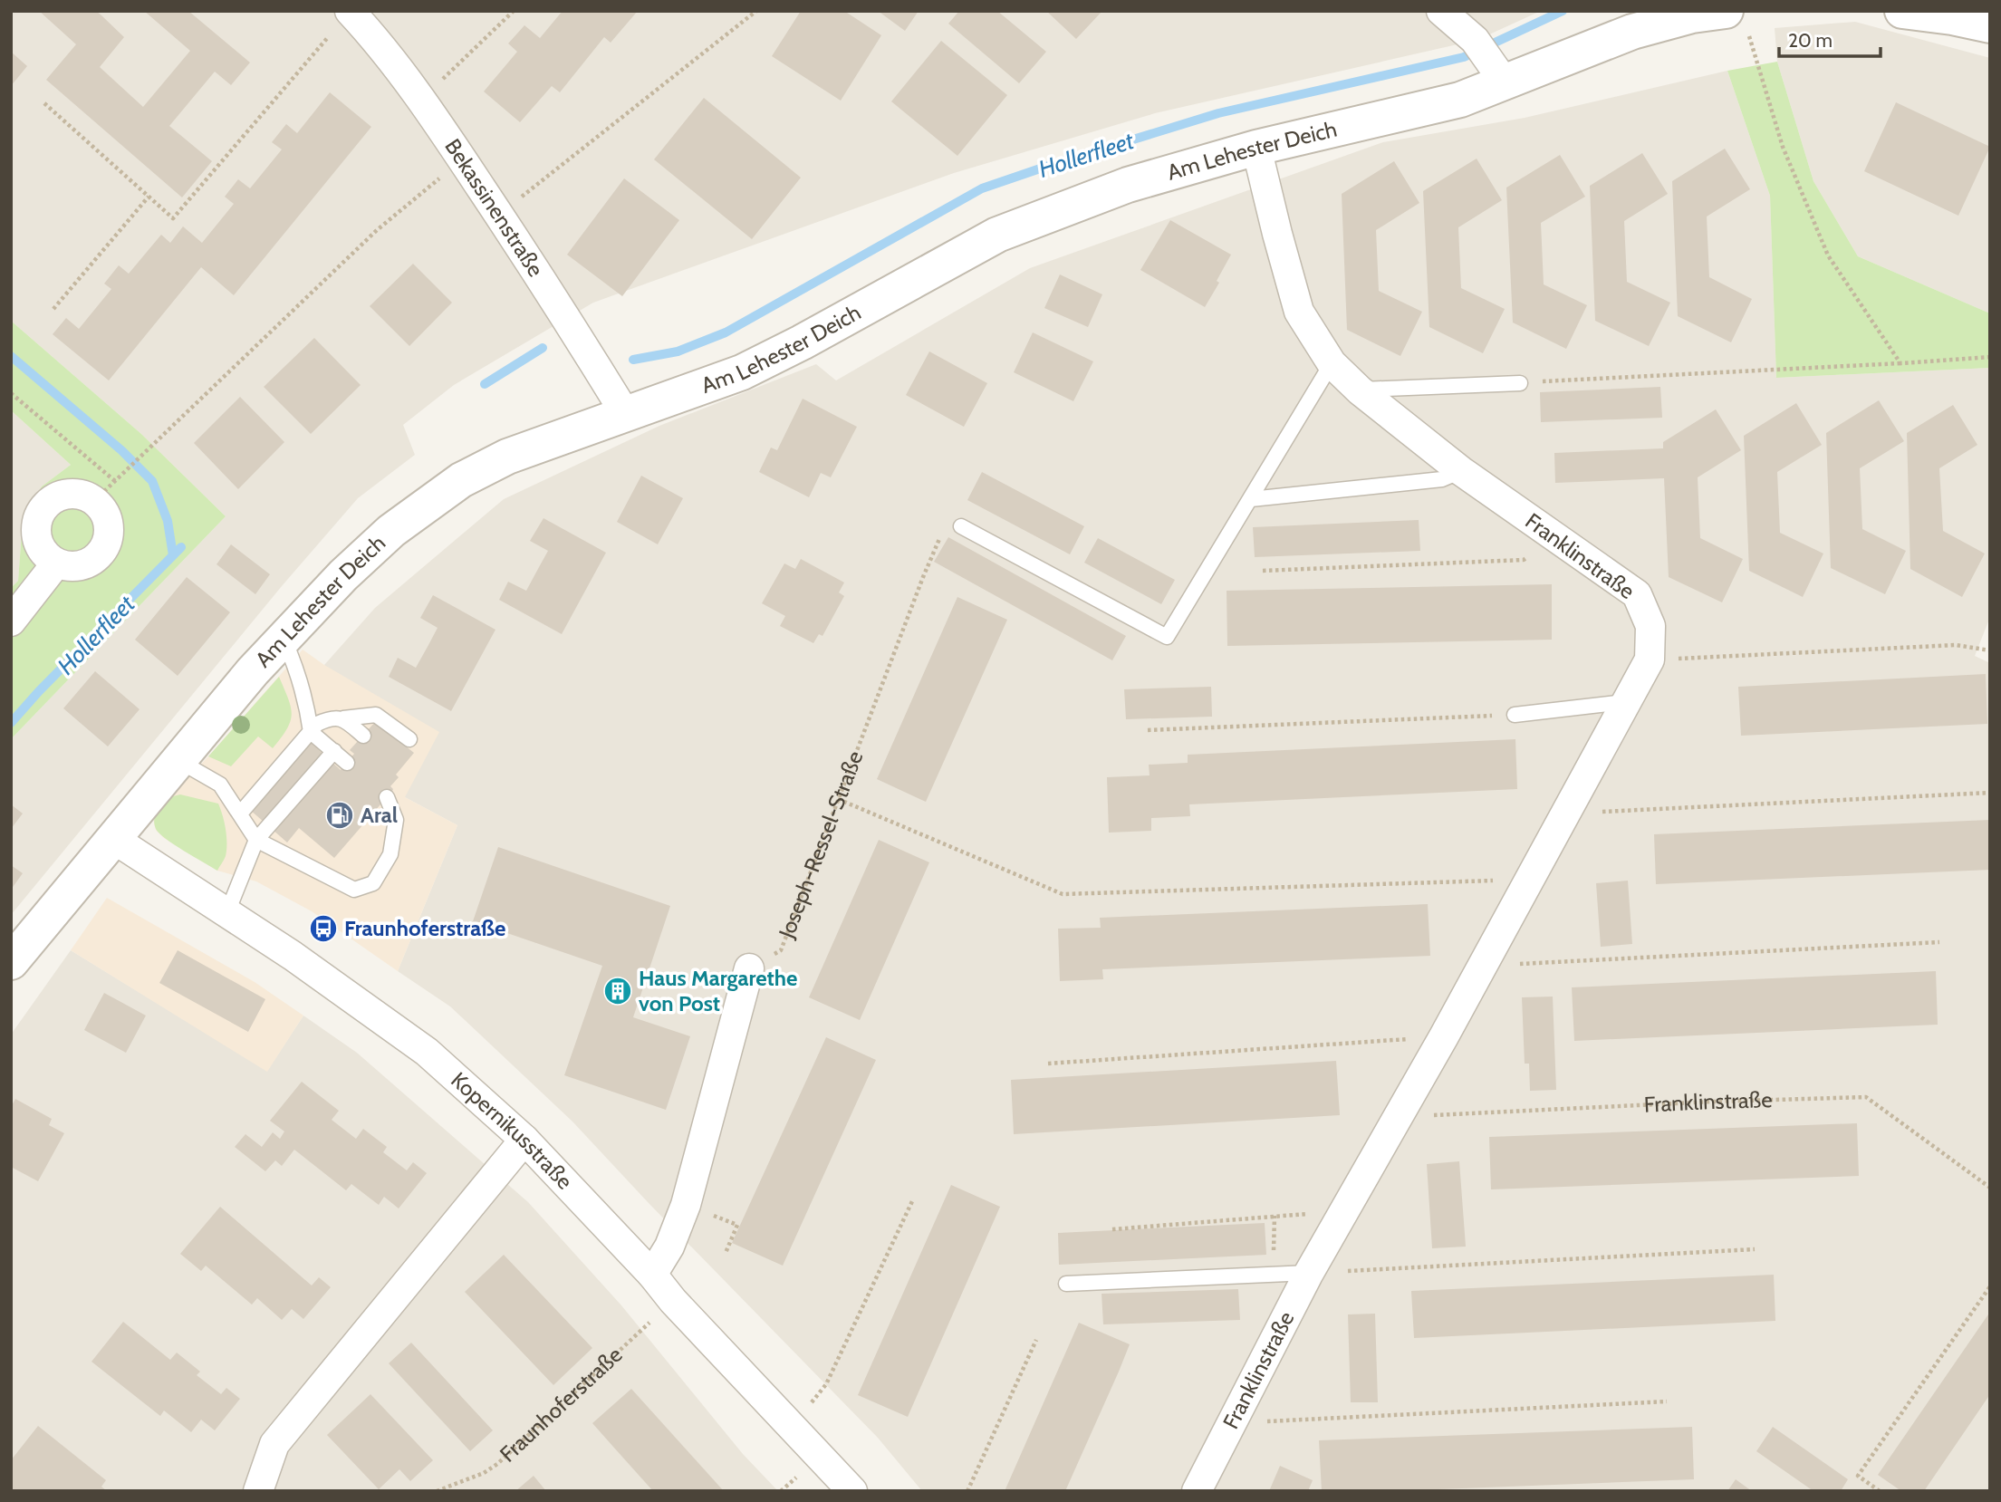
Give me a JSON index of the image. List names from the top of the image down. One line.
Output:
{"streets":{"street":["Am Lehester Deich","Bekassinenstraße","Franklinstraße","Kopernikusstraße"],"path":["Joseph-Ressel-Straße","Fraunhoferstraße"]},"crossings":[["Am Lehester Deich","Bekassinenstraße"],["Am Lehester Deich","Franklinstraße"],["Am Lehester Deich","Kopernikusstraße"],["Kopernikusstraße","Fraunhoferstraße"]],"water":["Hollerfleet"],"places":{"fuel station":["Aral"],"bus stop":["Fraunhoferstraße"],"building":["Haus Margarethe von Post"]},"scale_bar":"20 m"}
